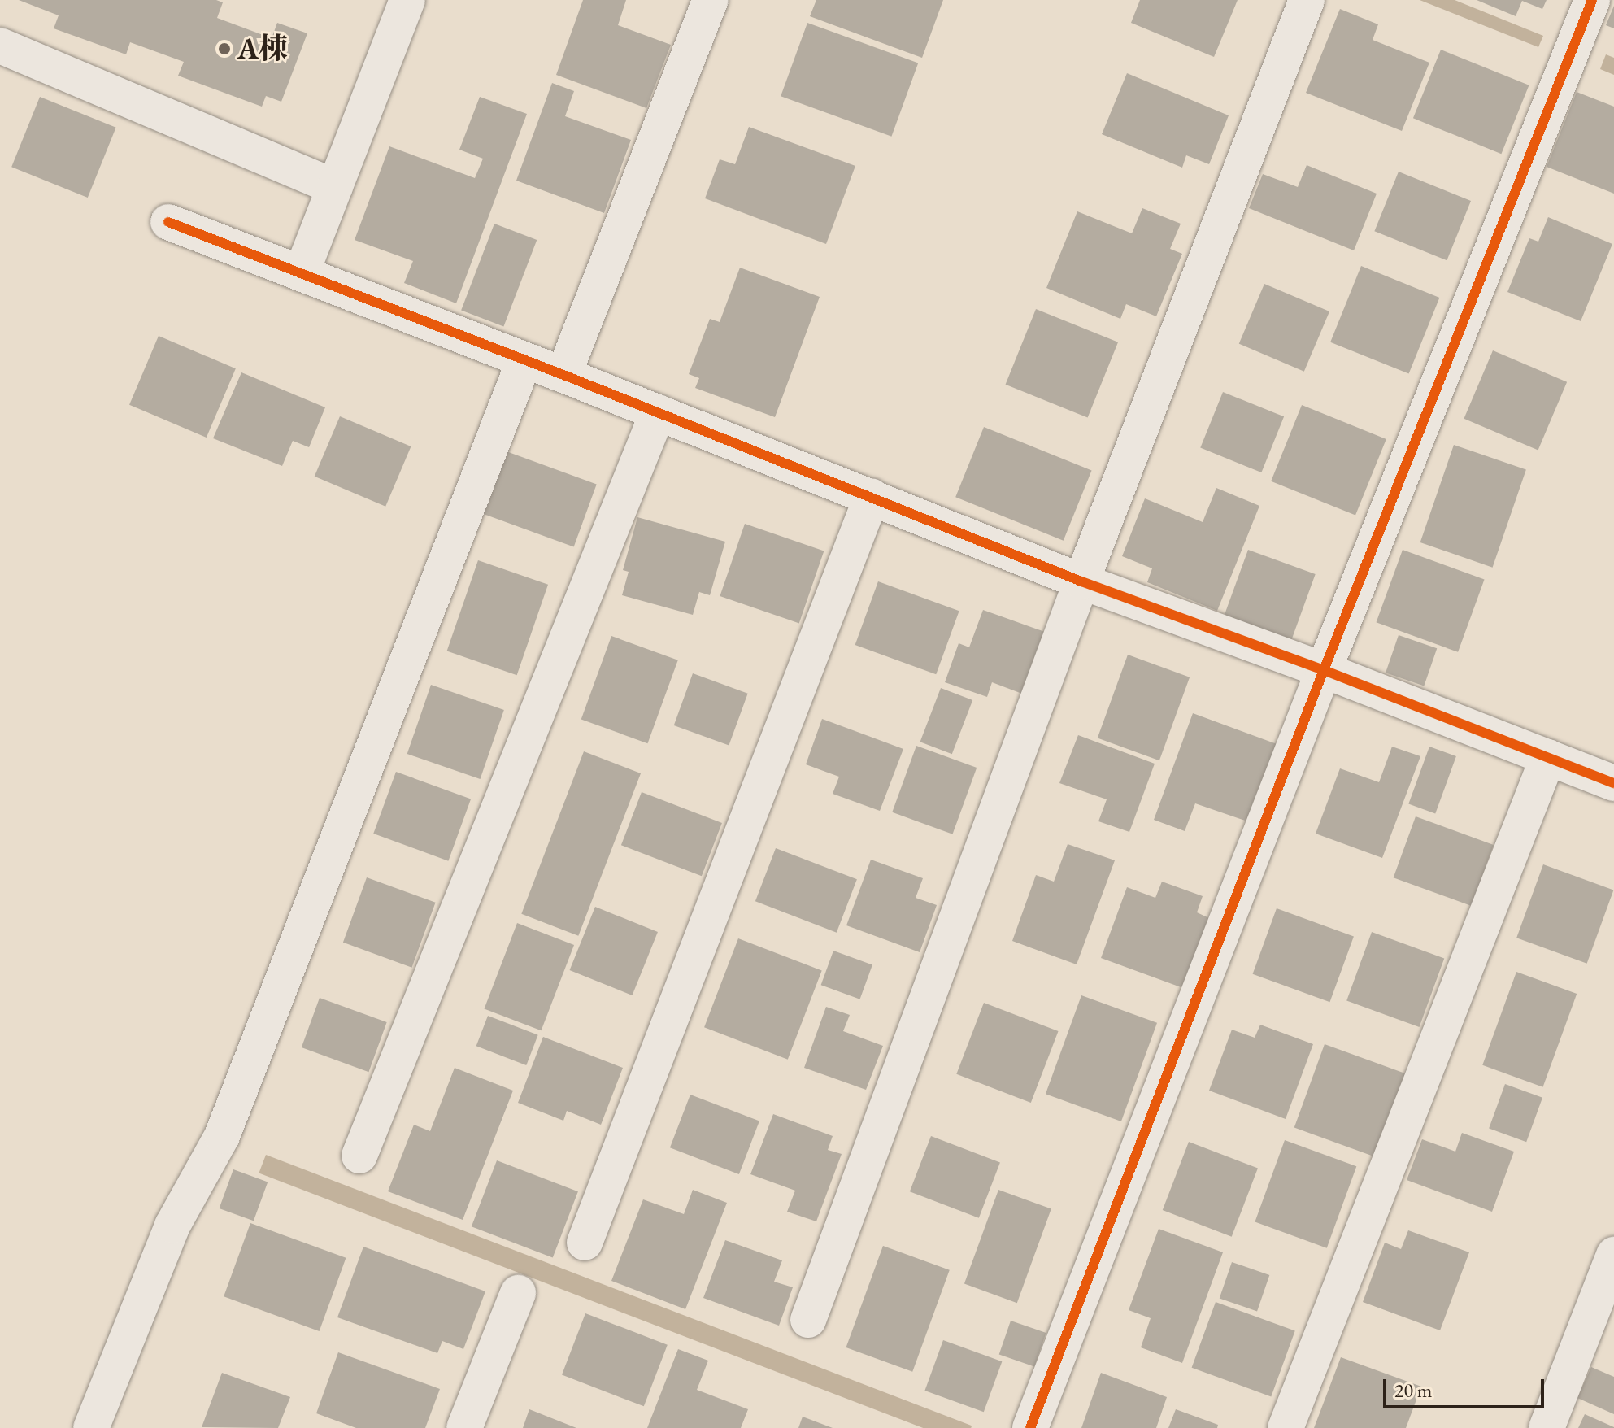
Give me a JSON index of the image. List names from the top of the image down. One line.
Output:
{"places":["A棟"],"scale_bar":"20 m"}
